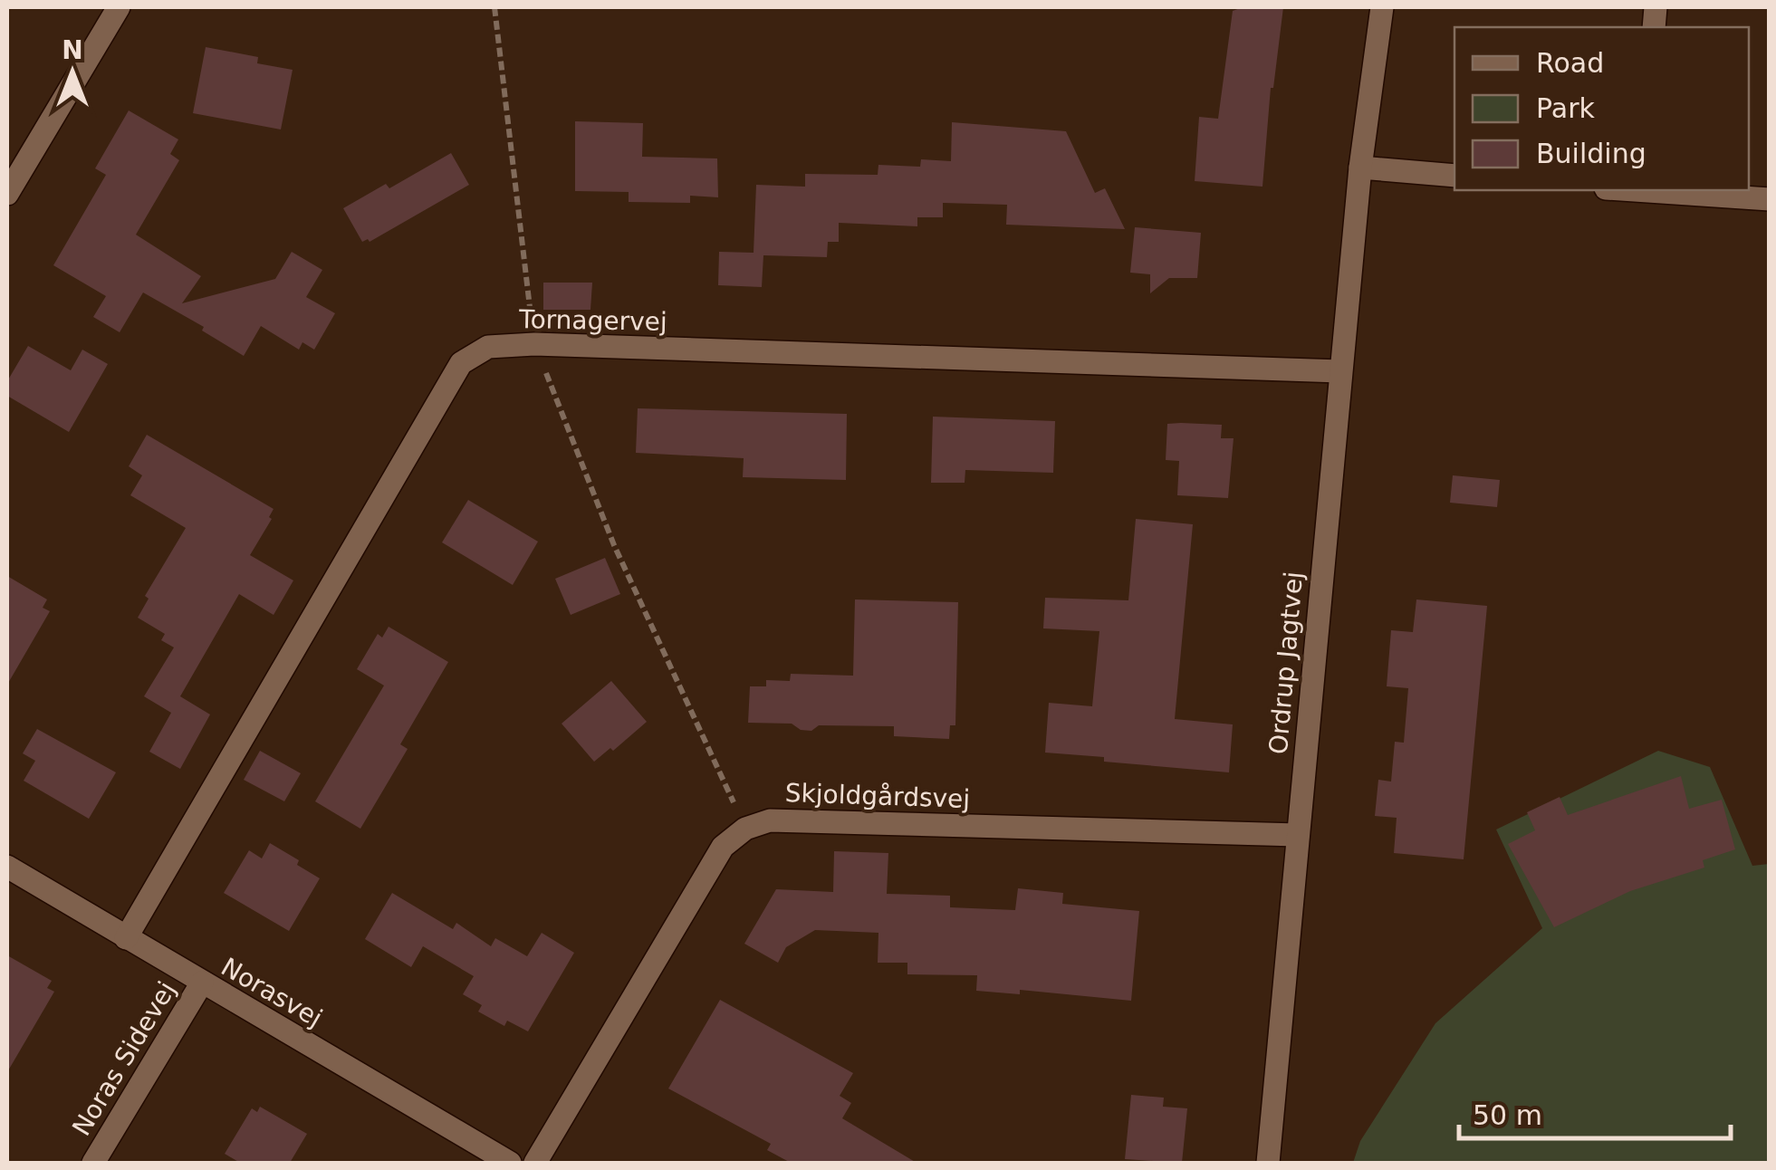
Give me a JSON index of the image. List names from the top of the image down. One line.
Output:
{"streets":{"street":["Tornagervej","Ordrup Jagtvej","Skjoldgårdsvej","Norasvej","Noras Sidevej"]},"crossings":[["Tornagervej","Ordrup Jagtvej"],["Tornagervej","Norasvej"],["Ordrup Jagtvej","Skjoldgårdsvej"],["Norasvej","Noras Sidevej"]],"legend":["Road","Park","Building"],"scale_bar":"50 m","north":"top"}
